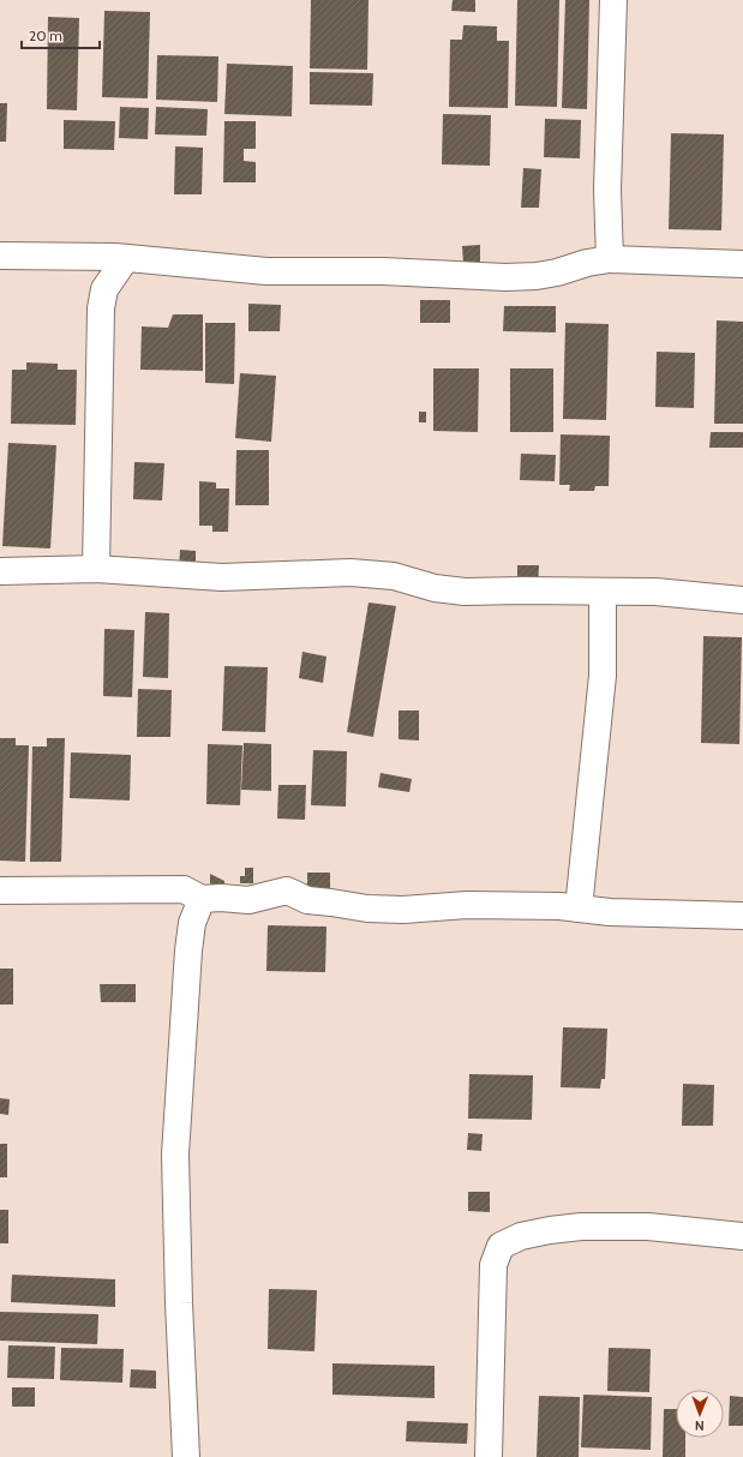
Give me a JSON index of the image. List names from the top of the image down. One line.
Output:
{"scale_bar":"20 m","north":"bottom"}
